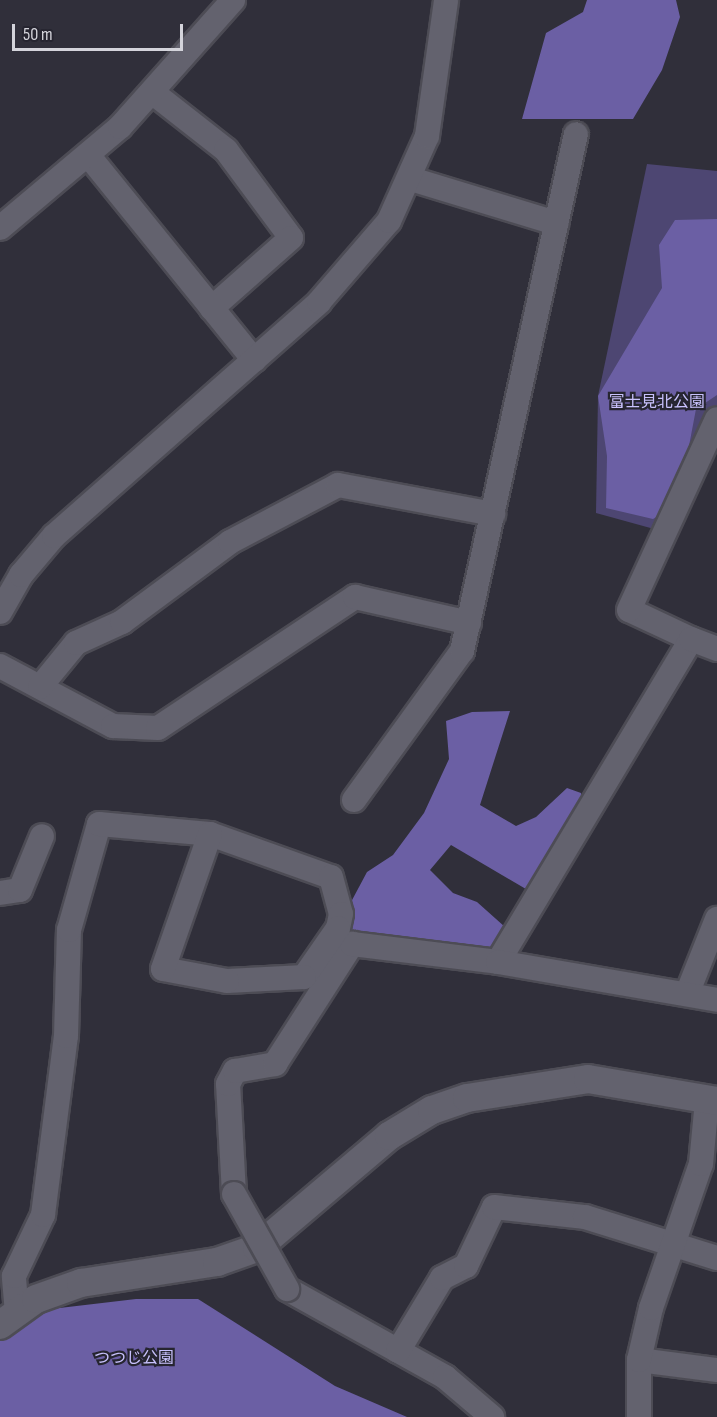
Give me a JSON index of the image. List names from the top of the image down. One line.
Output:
{"parks":["富士見北公園","つつじ公園"],"scale_bar":"50 m"}
